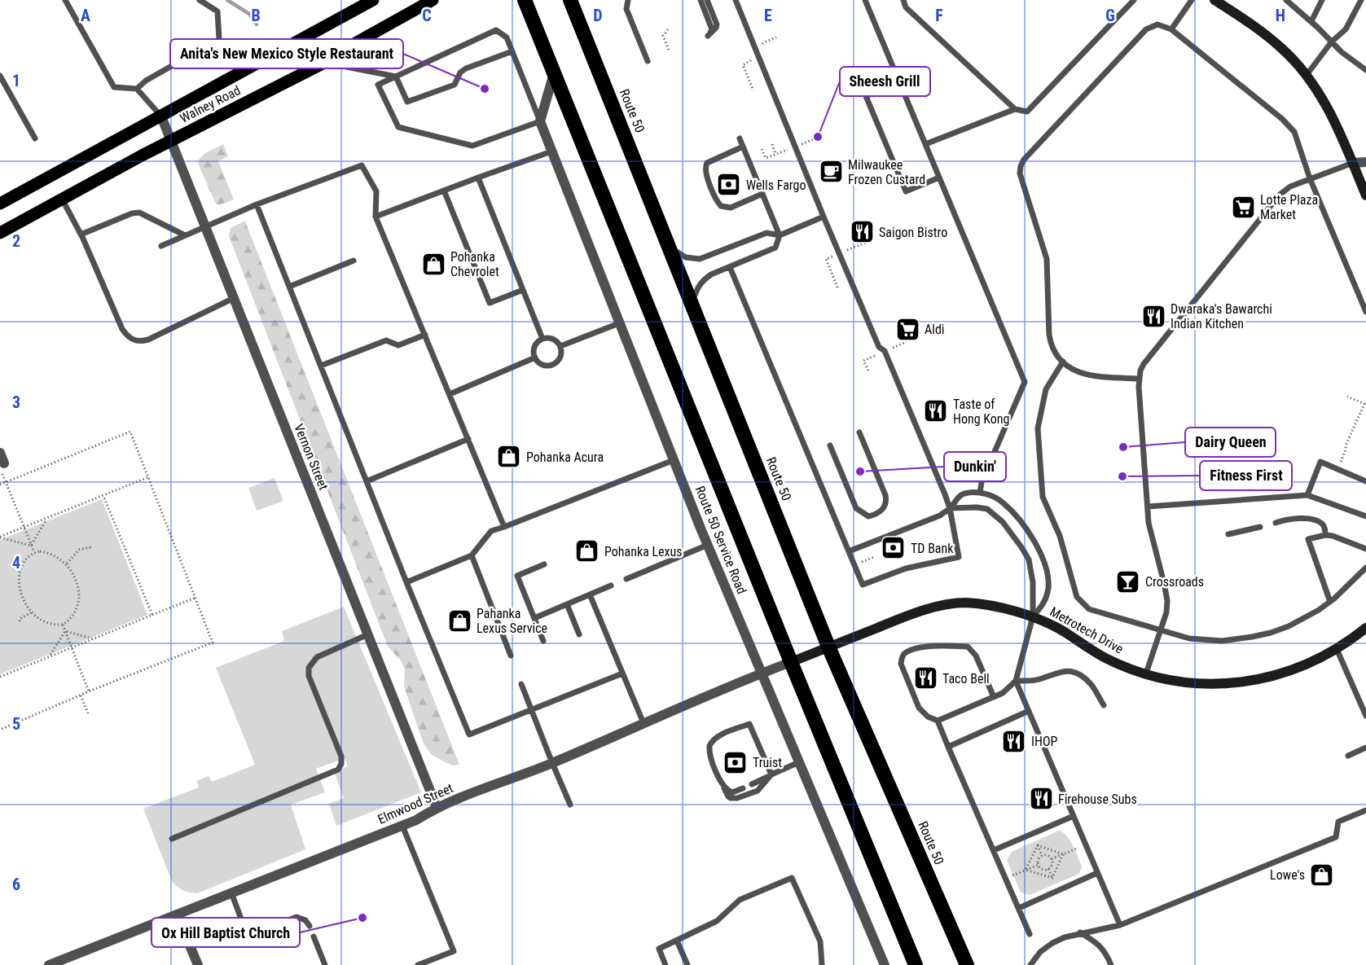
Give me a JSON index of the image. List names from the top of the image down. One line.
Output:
{"streets":{"highway":["Route 50"],"main road":["Walney Road"],"street":["Vernon Street","Route 50 Service Road","Metrotech Drive","Elmwood Street"]},"crossings":[["Walney Road","Vernon Street"],["Route 50","Metrotech Drive"],["Vernon Street","Elmwood Street"],["Route 50 Service Road","Elmwood Street"],["Metrotech Drive","Elmwood Street"]],"places":{"other":["Anita's New Mexico Style Restaurant","Sheesh Grill","Dairy Queen","Dunkin'","Fitness First","Ox Hill Baptist Church"],"cafe":["Milwaukee Frozen Custard"],"bank":["Wells Fargo","TD Bank","Truist"],"supermarket":["Lotte Plaza Market","Aldi"],"restaurant":["Saigon Bistro","Dwaraka's Bawarchi Indian Kitchen","Taste of Hong Kong","Taco Bell","IHOP","Firehouse Subs"],"shop":["Pohanka Chevrolet","Pohanka Acura","Pohanka Lexus","Pahanka Lexus Service","Lowe's"],"bar":["Crossroads"]},"grid":{"columns":["A","B","C","D","E","F","G","H"],"rows":["1","2","3","4","5","6"]}}
